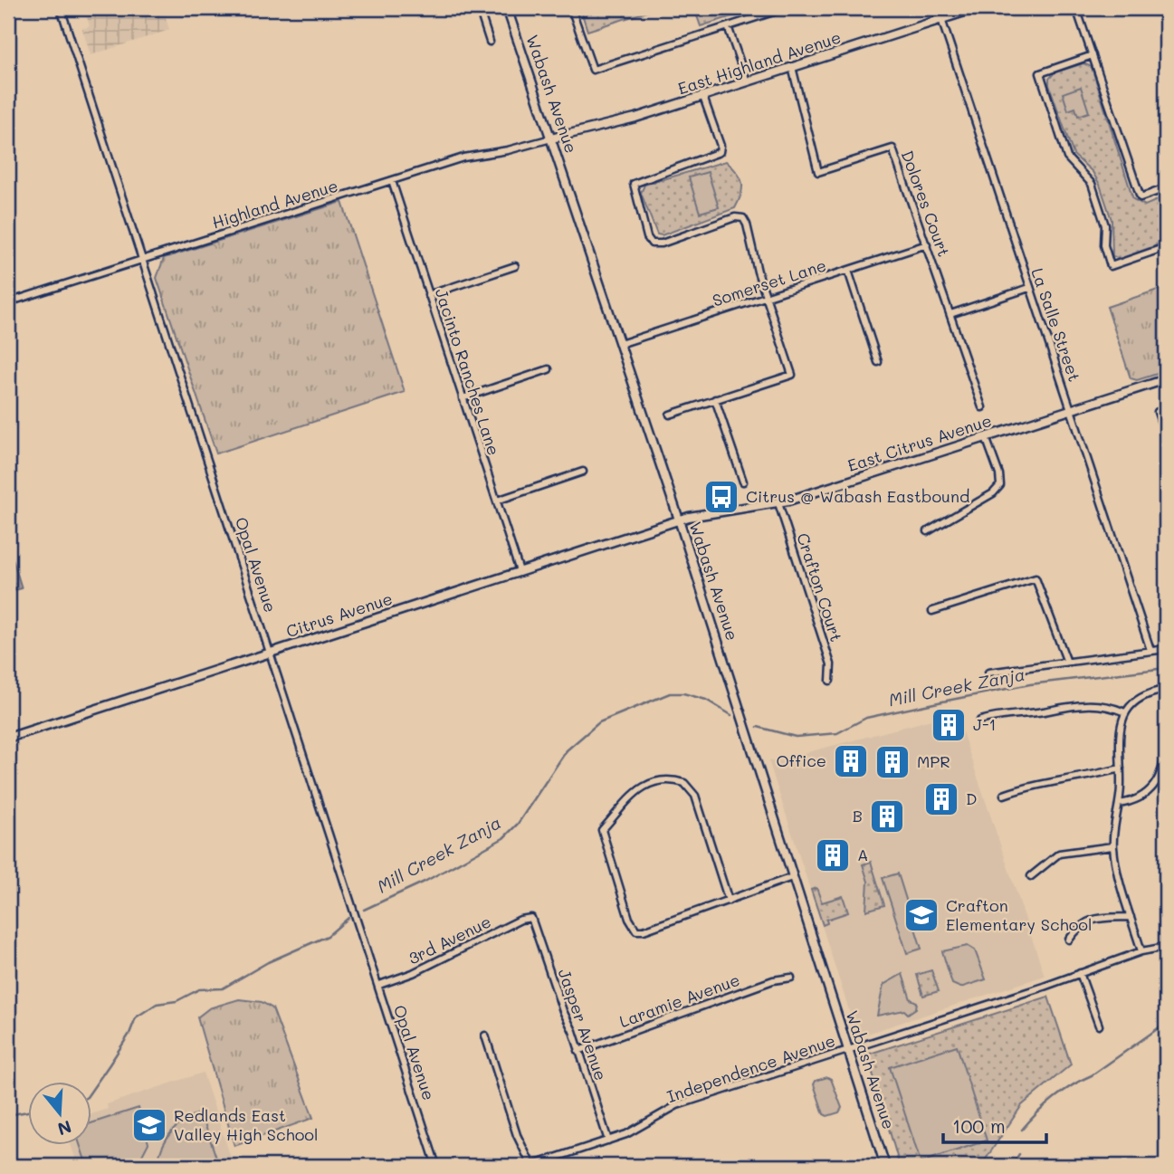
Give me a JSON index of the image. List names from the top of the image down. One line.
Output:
{"streets":{"street":["East Highland Avenue","Wabash Avenue","Dolores Court","Highland Avenue","Somerset Lane","La Salle Street","Jacinto Ranches Lane","East Citrus Avenue","Opal Avenue","Crafton Court","Citrus Avenue","3rd Avenue","Laramie Avenue","Jasper Avenue","Independence Avenue"]},"crossings":[["East Highland Avenue","Wabash Avenue"],["East Highland Avenue","Dolores Court"],["East Highland Avenue","Highland Avenue"],["East Highland Avenue","La Salle Street"],["Wabash Avenue","Highland Avenue"],["Wabash Avenue","Somerset Lane"],["Wabash Avenue","East Citrus Avenue"],["Wabash Avenue","Citrus Avenue"],["Wabash Avenue","Independence Avenue"],["Dolores Court","Somerset Lane"],["Highland Avenue","Jacinto Ranches Lane"],["Highland Avenue","Opal Avenue"],["La Salle Street","East Citrus Avenue"],["Jacinto Ranches Lane","Citrus Avenue"],["East Citrus Avenue","Crafton Court"],["East Citrus Avenue","Citrus Avenue"],["Opal Avenue","Citrus Avenue"],["Opal Avenue","3rd Avenue"],["3rd Avenue","Jasper Avenue"],["Laramie Avenue","Jasper Avenue"],["Jasper Avenue","Independence Avenue"]],"water":["Mill Creek Zanja"],"places":{"bus stop":["Citrus @ Wabash Eastbound"],"building":["J-1","Office","MPR","D","B","A"],"school or university":["Crafton Elementary School","Redlands East Valley High School"]},"scale_bar":"100 m","north":"bottom"}
